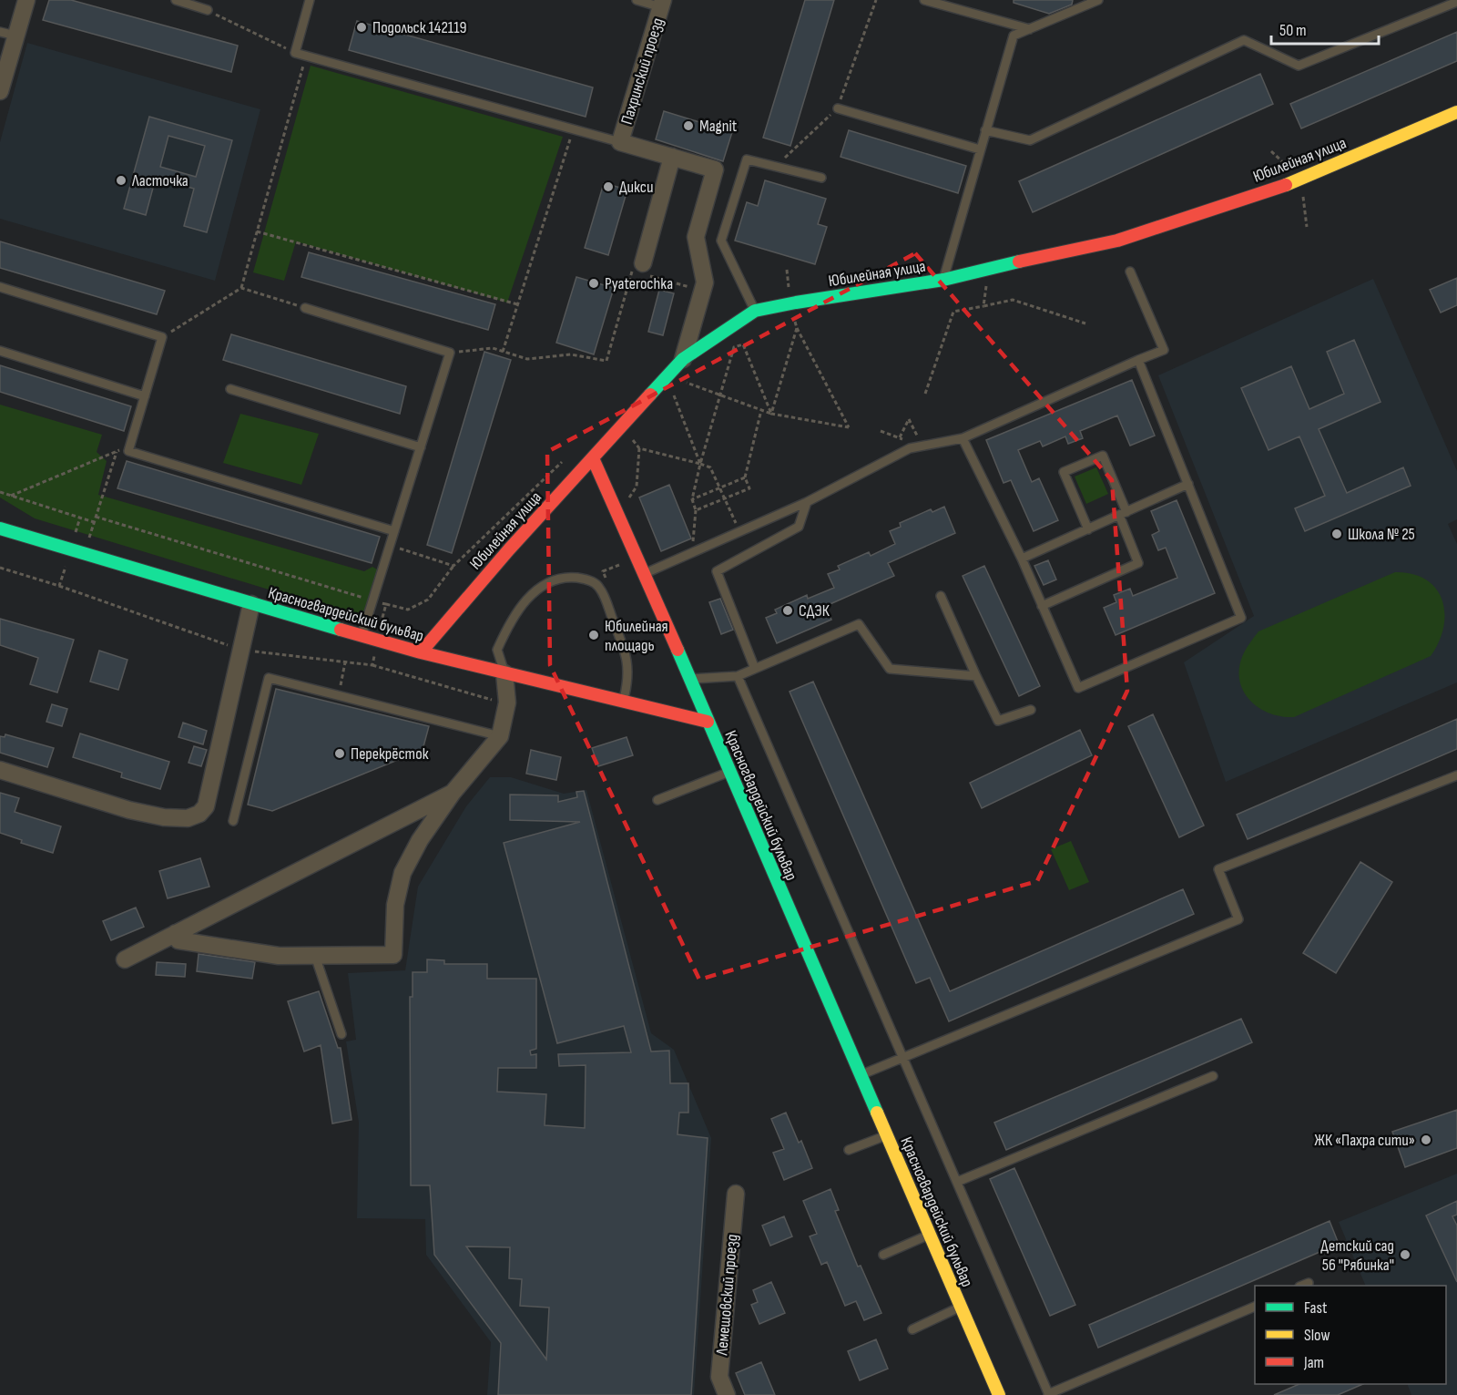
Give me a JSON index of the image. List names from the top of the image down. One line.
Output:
{"streets":{"street":["Пахринский проезд","Юбилейная улица","Красногвардейский бульвар","Лемешовский проезд"]},"crossings":[["Пахринский проезд","Юбилейная улица"],["Юбилейная улица","Красногвардейский бульвар"]],"places":["Подольск 142119","Magnit","Ласточка","Дикси","Pyaterochka","Школа № 25","СДЭК","Юбилейная площадь","Перекрёсток","ЖК «Пахра сити»","Детский сад 56 \"Рябинка\""],"legend":["Fast","Slow","Jam"],"scale_bar":"50 m"}
